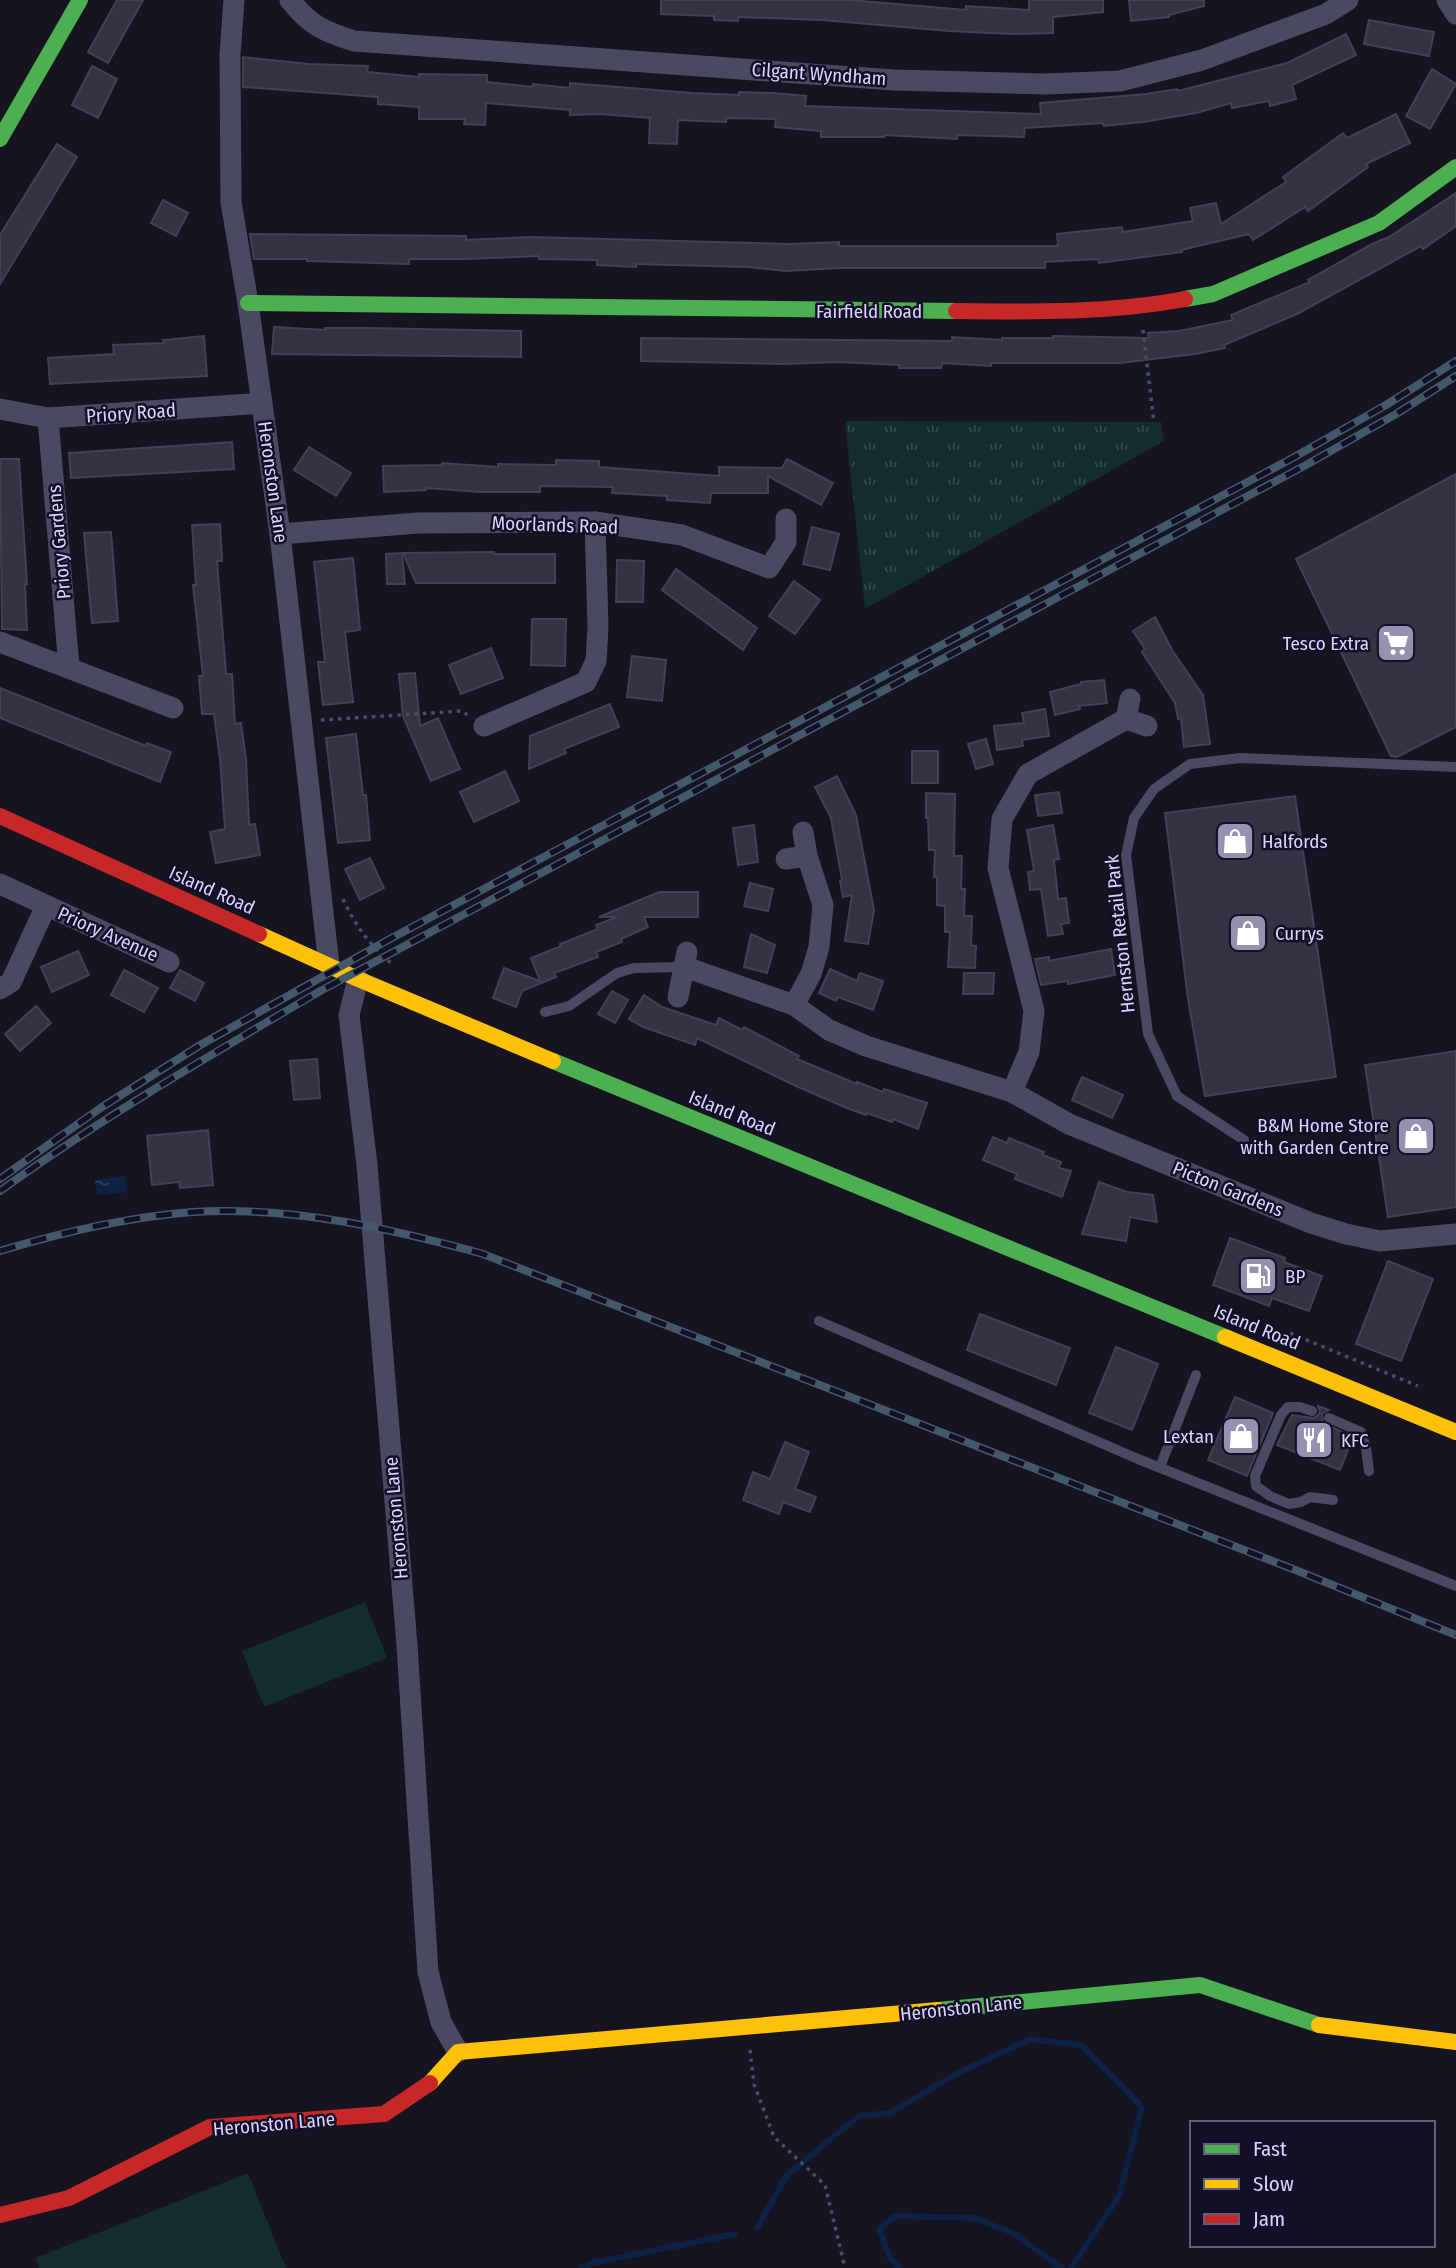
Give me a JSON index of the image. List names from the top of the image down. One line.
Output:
{"streets":{"street":["Cilgant Wyndham","Fairfield Road","Priory Road","Heronston Lane","Moorlands Road","Priory Gardens","Island Road","Priory Avenue","Picton Gardens"],"lane":["Hernston Retail Park"]},"crossings":[["Fairfield Road","Heronston Lane"],["Priory Road","Heronston Lane"],["Priory Road","Priory Gardens"],["Heronston Lane","Moorlands Road"],["Heronston Lane","Island Road"]],"places":{"supermarket":["Tesco Extra"],"shop":["Halfords","Currys","B&M Home Store with Garden Centre","Lextan"],"fuel station":["BP"],"restaurant":["KFC"]},"legend":["Fast","Slow","Jam"]}
